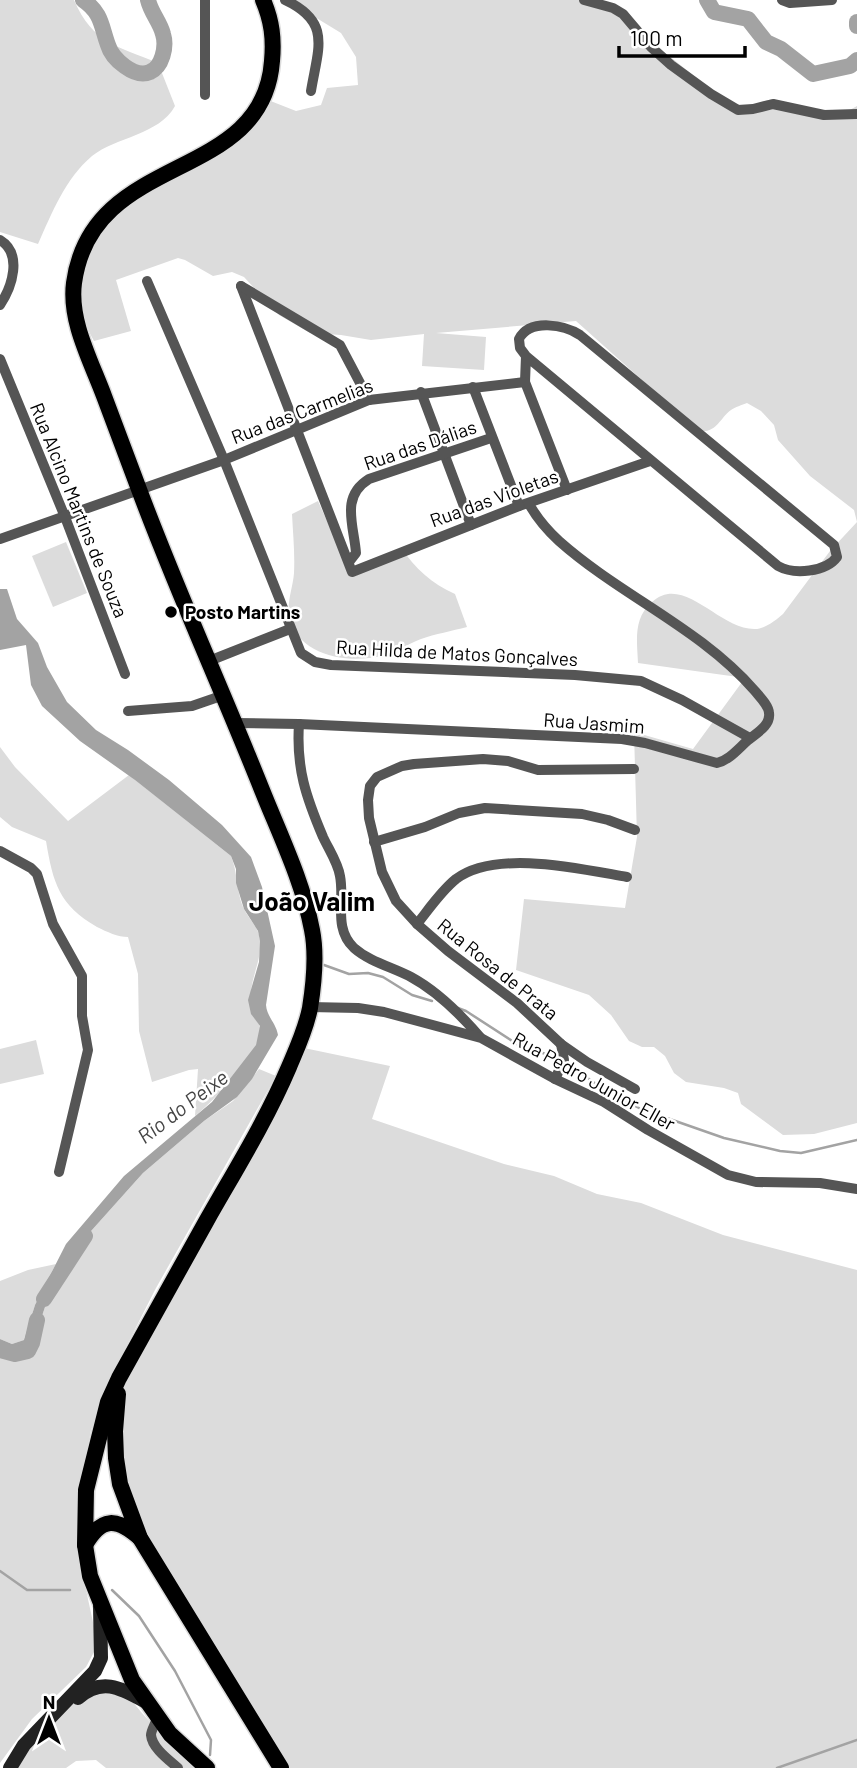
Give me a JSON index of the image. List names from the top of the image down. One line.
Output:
{"streets":{"street":["Rua das Carmelias","Rua das Dálias","Rua das Violetas","Rua Alcino Martins de Souza","Rua Hilda de Matos Gonçalves","Rua Jasmim","Rua Rosa de Prata","Rua Pedro Junior Eller"]},"crossings":[["Rua das Carmelias","Rua Alcino Martins de Souza"],["Rua das Carmelias","Rua Hilda de Matos Gonçalves"],["Rua das Dálias","Rua das Violetas"],["Rua das Violetas","Rua Jasmim"],["Rua Hilda de Matos Gonçalves","Rua Jasmim"],["Rua Rosa de Prata","Rua Pedro Junior Eller"]],"districts":["João Valim"],"water":["Rio do Peixe"],"places":["Posto Martins"],"scale_bar":"100 m","north":"top"}
